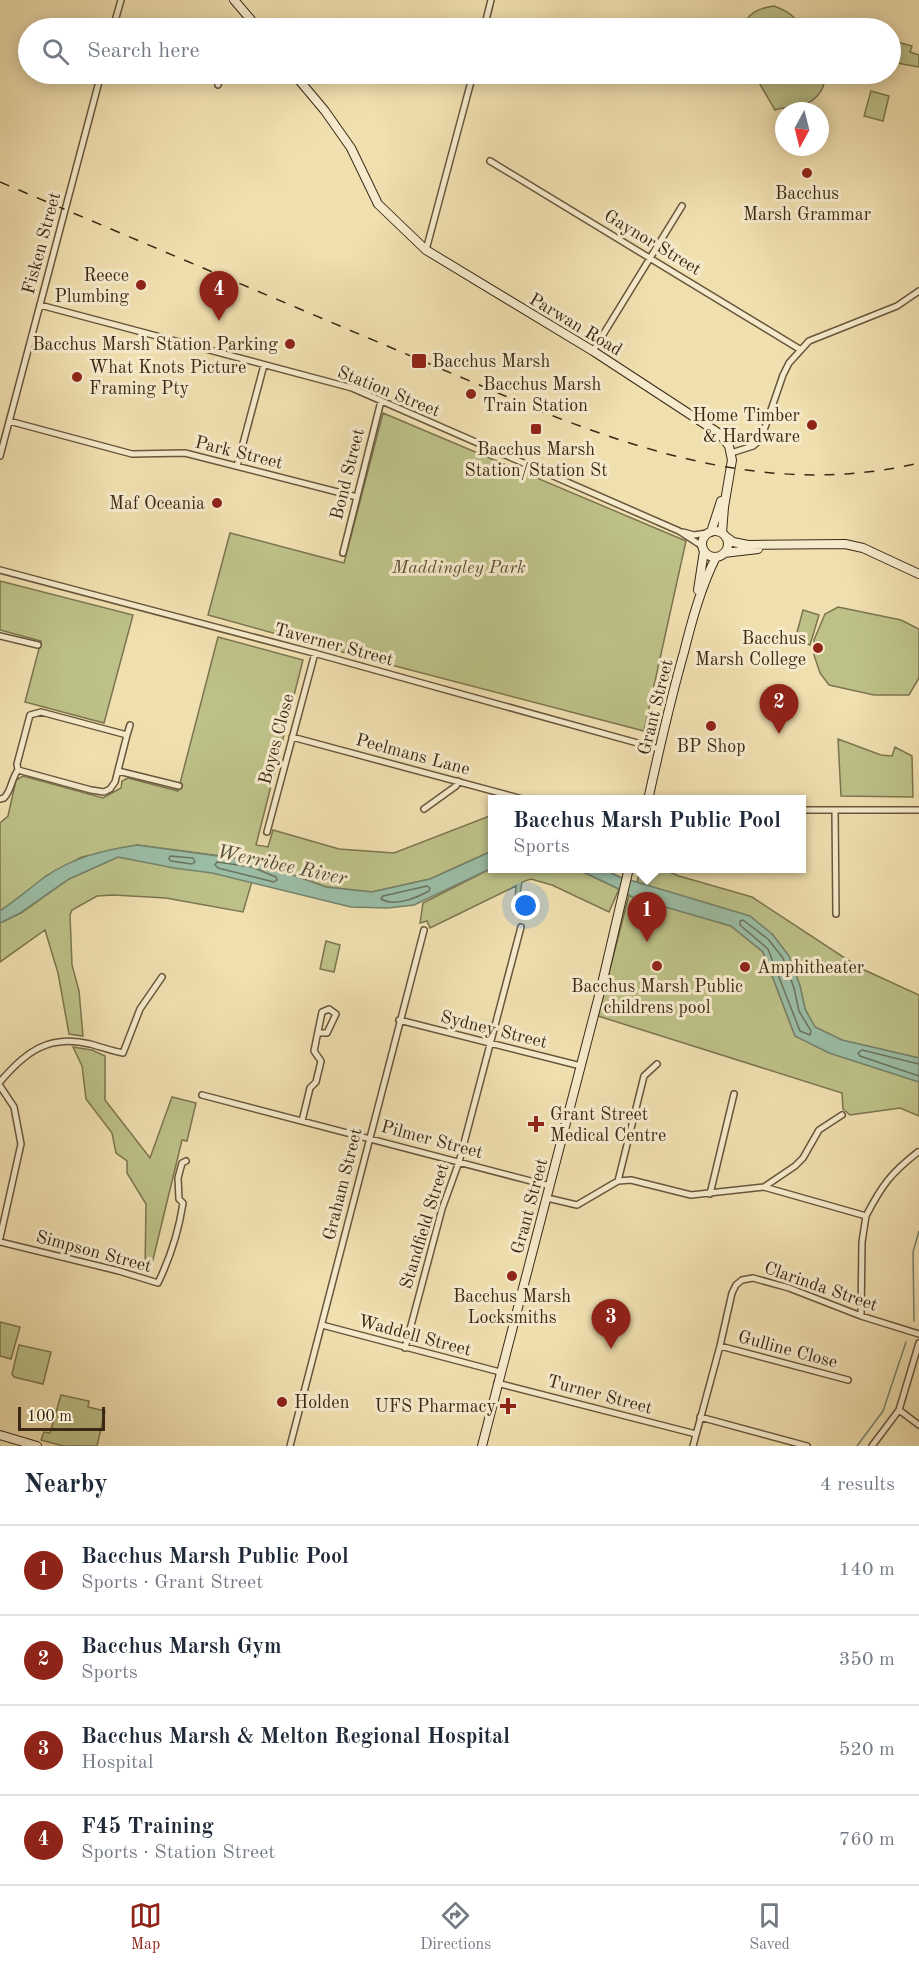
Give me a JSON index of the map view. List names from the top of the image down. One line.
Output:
{"streets":{"main road":["Parwan Road","Grant Street"],"street":["Gaynor Street","Fisken Street","Station Street","Park Street","Bond Street","Taverner Street","Boyes Close","Peelmans Lane","Sydney Street","Pilmer Street","Graham Street","Standfield Street","Simpson Street","Clarinda Street","Waddell Street","Gulline Close","Turner Street"]},"crossings":[["Fisken Street","Station Street"],["Fisken Street","Park Street"],["Station Street","Bond Street"],["Station Street","Grant Street"],["Park Street","Bond Street"],["Taverner Street","Grant Street"],["Taverner Street","Boyes Close"],["Grant Street","Sydney Street"],["Grant Street","Pilmer Street"],["Grant Street","Waddell Street"],["Grant Street","Turner Street"],["Boyes Close","Peelmans Lane"],["Sydney Street","Graham Street"],["Sydney Street","Standfield Street"],["Pilmer Street","Graham Street"],["Pilmer Street","Standfield Street"],["Graham Street","Waddell Street"],["Standfield Street","Waddell Street"],["Clarinda Street","Gulline Close"],["Clarinda Street","Turner Street"]],"water":["Werribee River"],"parks":["Maddingley Park"],"places":{"other":["Bacchus Marsh Grammar","Reece Plumbing","Bacchus Marsh Station Parking","What Knots Picture Framing Pty","Bacchus Marsh Train Station","Home Timber & Hardware","Maf Oceania","Bacchus Marsh College","BP Shop","Bacchus Marsh Public childrens pool","Amphitheater","Bacchus Marsh Locksmiths","Holden"],"transit":["Bacchus Marsh","Bacchus Marsh Station/Station St"],"health":["Grant Street Medical Centre","UFS Pharmacy"]},"scale_bar":"100 m","north":"bottom","page":{"search":"Search here","pins":["4","2","1","3"],"popup":["Bacchus Marsh Public Pool","Sports"],"scale":"100 m","heading":["Nearby","4 results"],"list":[{"mark":"1","name":"Bacchus Marsh Public Pool","note":"Sports · Grant Street","value":"140 m"},{"mark":"2","name":"Bacchus Marsh Gym","note":"Sports","value":"350 m"},{"mark":"3","name":"Bacchus Marsh & Melton Regional Hospital","note":"Hospital","value":"520 m"},{"mark":"4","name":"F45 Training","note":"Sports · Station Street","value":"760 m"}],"nav":["Map","Directions","Saved"]}}
